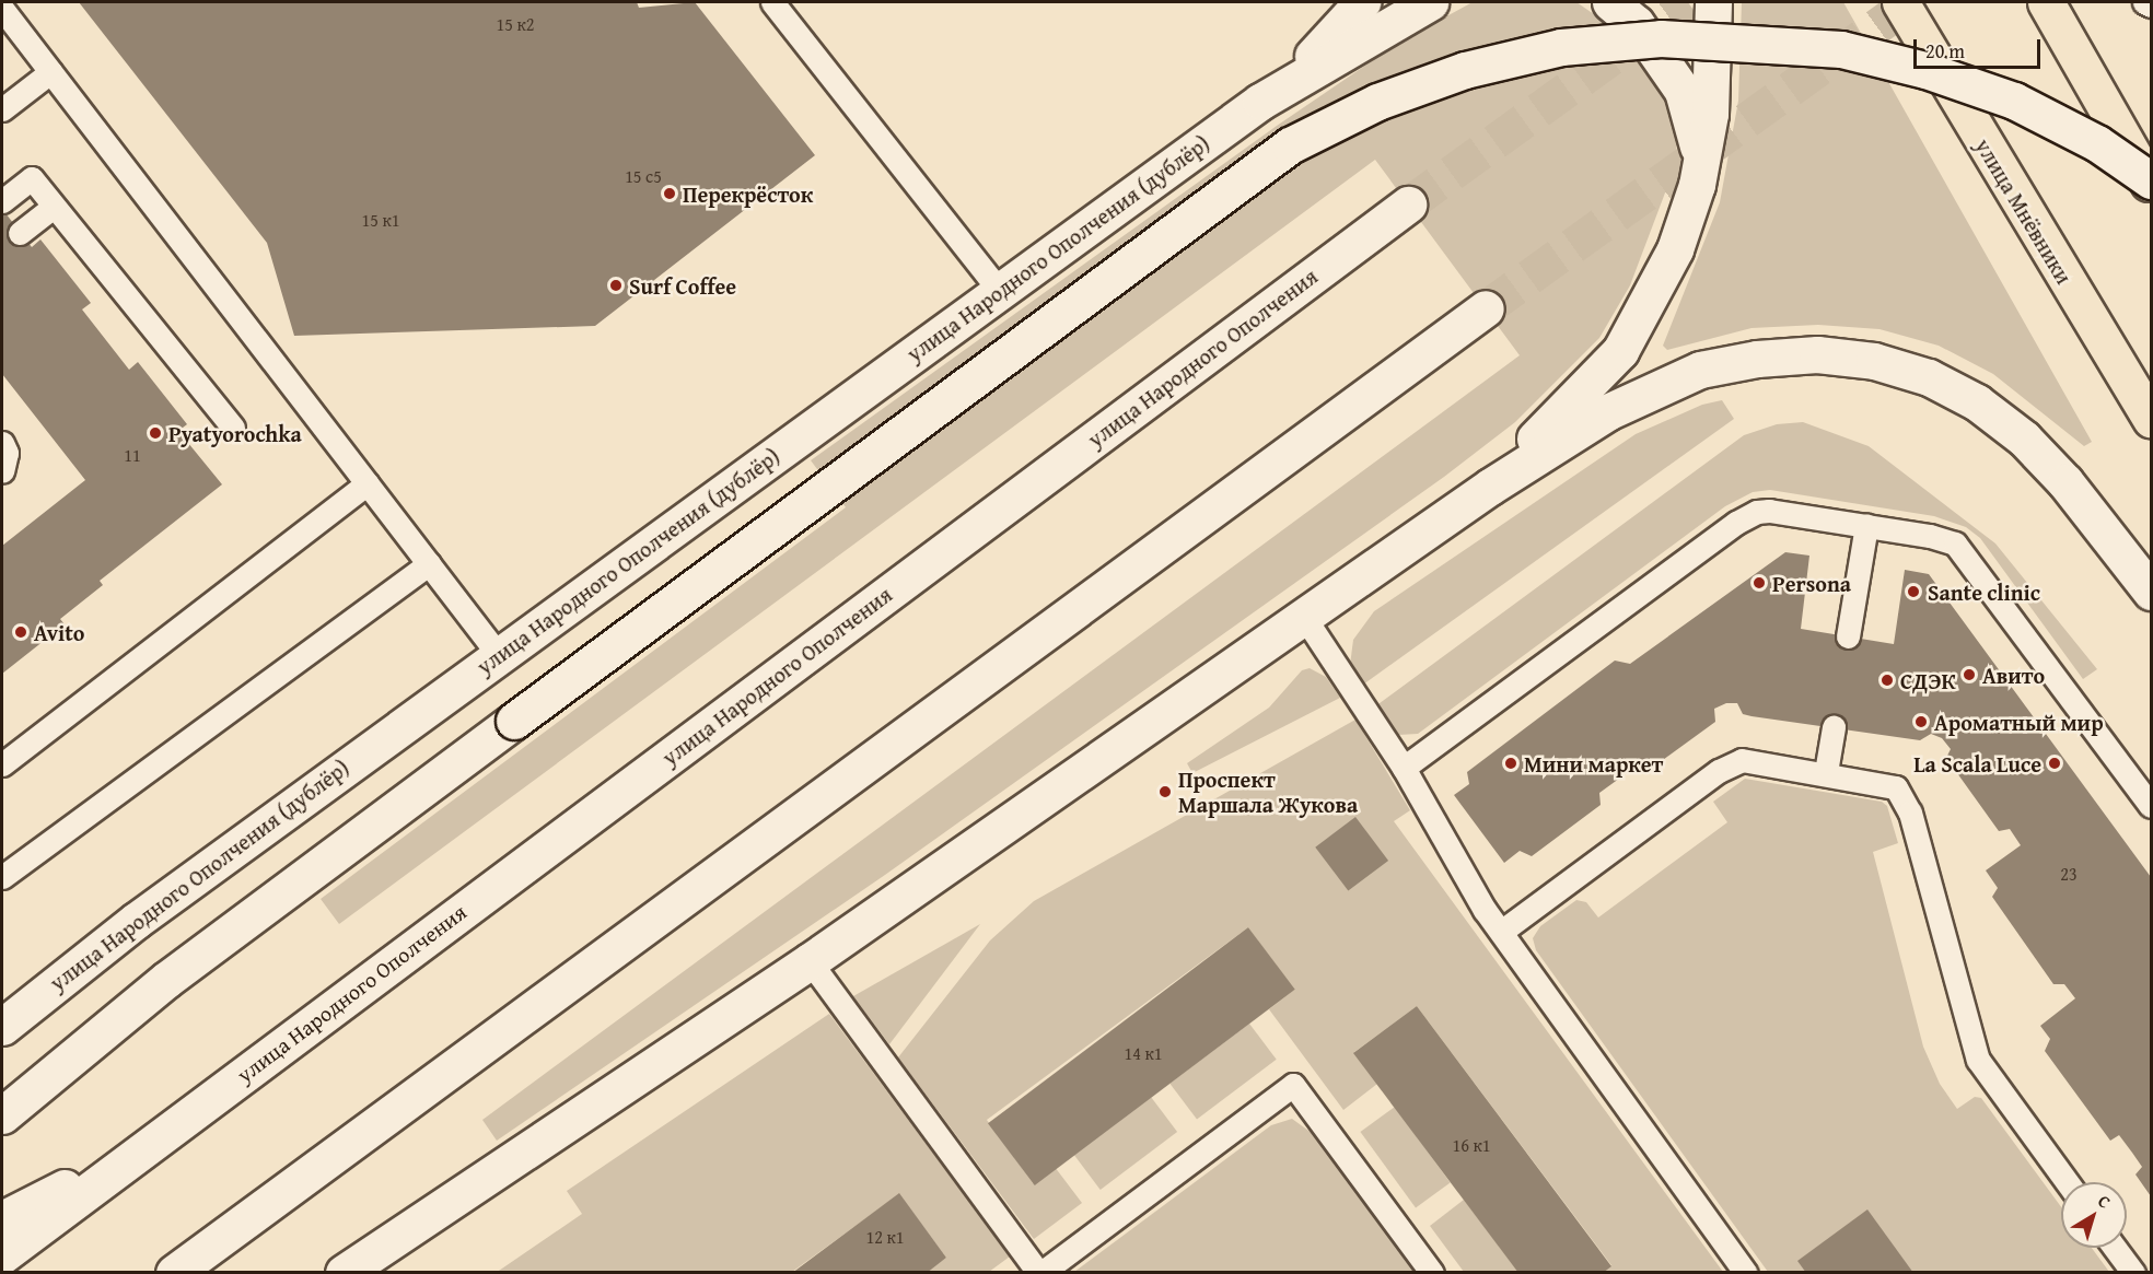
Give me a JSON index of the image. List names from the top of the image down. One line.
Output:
{"streets":{"main road":["улица Мнёвники","улица Народного Ополчения (дублёр)","улица Народного Ополчения"]},"places":["Перекрёсток","Surf Coffee","Pyatyorochka","Persona","Sante clinic","Avito","Авито","СДЭК","Ароматный мир","Мини маркет","La Scala Luce","Проспект Маршала Жукова"],"house_numbers":["15 к2","15 с5","15 к1","11","23","14 к1","16 к1","12 к1"],"scale_bar":"20 m","north":"top right"}
